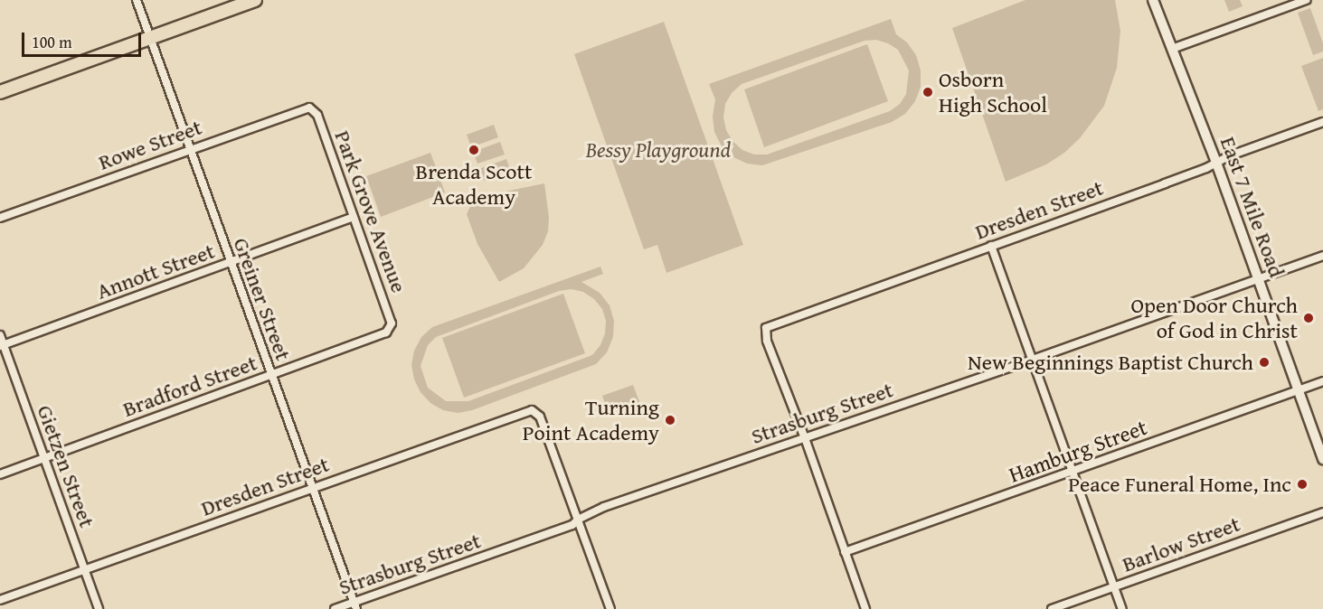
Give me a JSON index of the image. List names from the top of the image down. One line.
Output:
{"streets":{"street":["Rowe Street","East 7 Mile Road","Dresden Street","Park Grove Avenue","Annott Street","Greiner Street","Bradford Street","Strasburg Street","Hamburg Street","Gietzen Street","Barlow Street"]},"crossings":[["Rowe Street","Park Grove Avenue"],["Rowe Street","Greiner Street"],["East 7 Mile Road","Dresden Street"],["East 7 Mile Road","Strasburg Street"],["East 7 Mile Road","Hamburg Street"],["Dresden Street","Greiner Street"],["Dresden Street","Strasburg Street"],["Dresden Street","Gietzen Street"],["Park Grove Avenue","Annott Street"],["Park Grove Avenue","Bradford Street"],["Annott Street","Greiner Street"],["Annott Street","Gietzen Street"],["Greiner Street","Bradford Street"],["Greiner Street","Strasburg Street"],["Bradford Street","Gietzen Street"]],"parks":["Bessy Playground"],"places":["Osborn High School","Brenda Scott Academy","Open Door Church of God in Christ","New Beginnings Baptist Church","Turning Point Academy","Peace Funeral Home, Inc"],"scale_bar":"100 m"}
